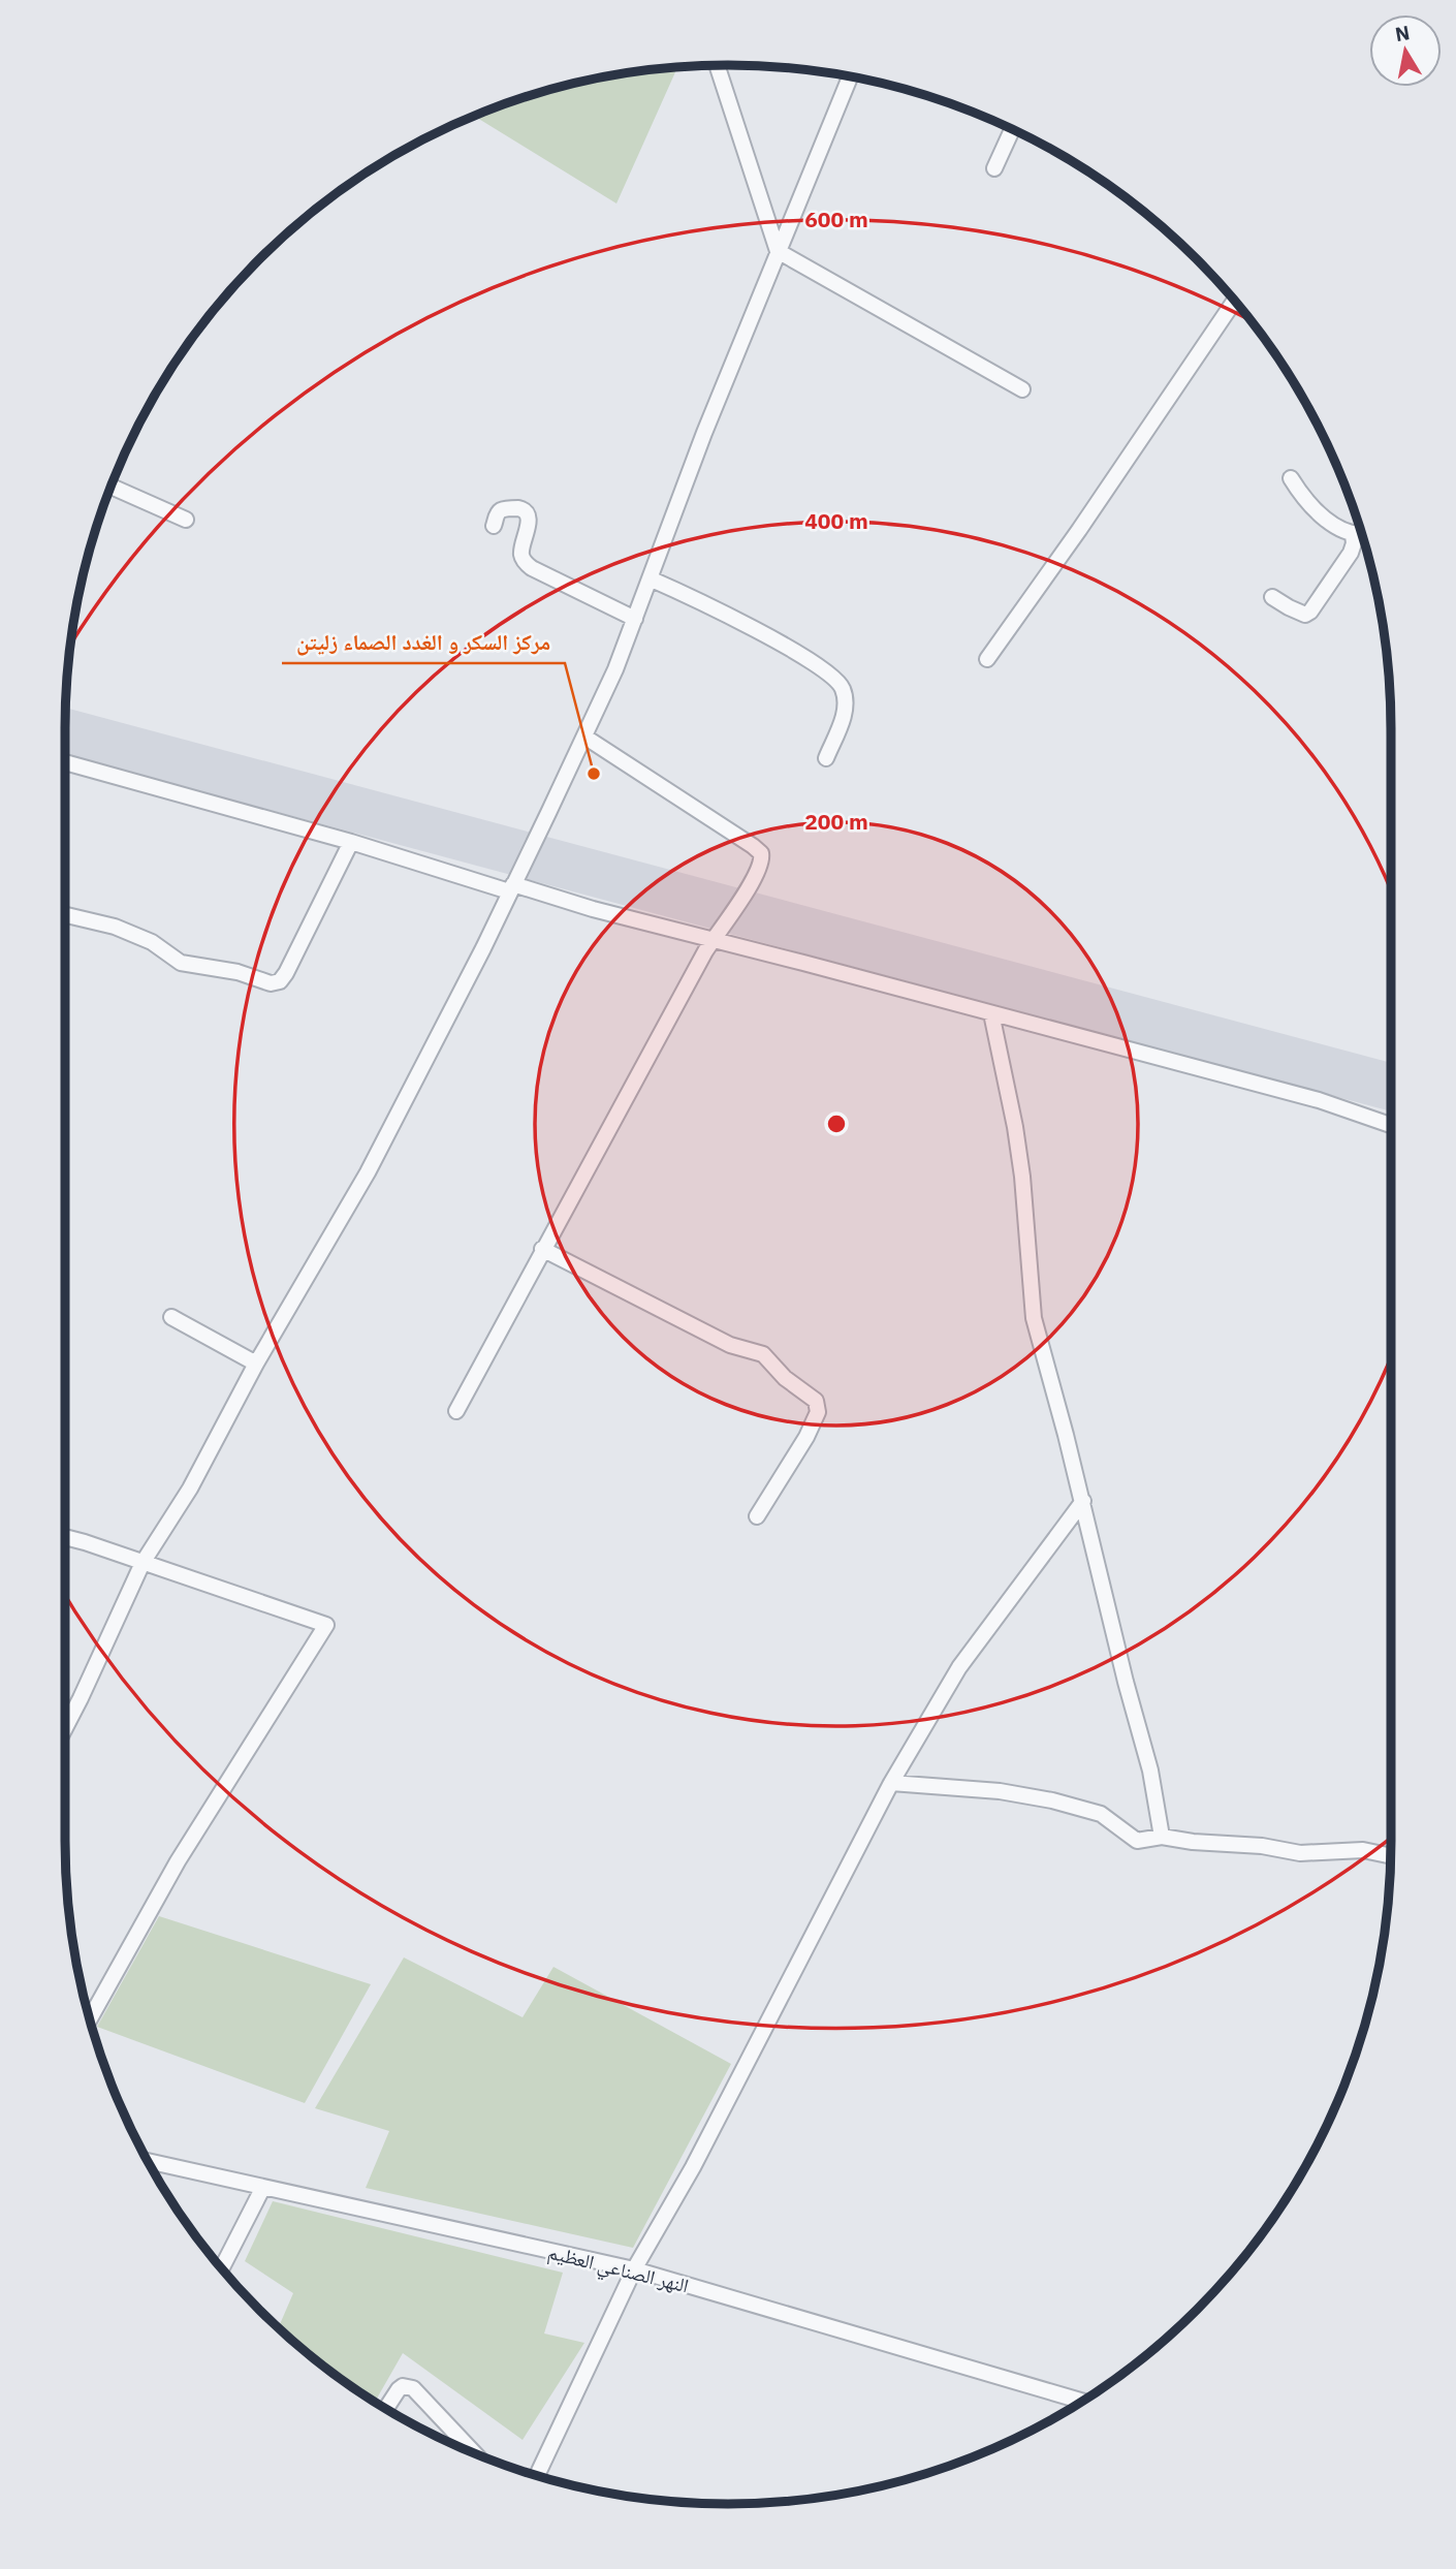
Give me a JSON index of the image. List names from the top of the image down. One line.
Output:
{"streets":{"street":["النهر الصناعي العظيم"]},"places":["مركز السكر و الغدد الصماء زليتن"],"north":"top","rings":["600 m","400 m","200 m"]}
